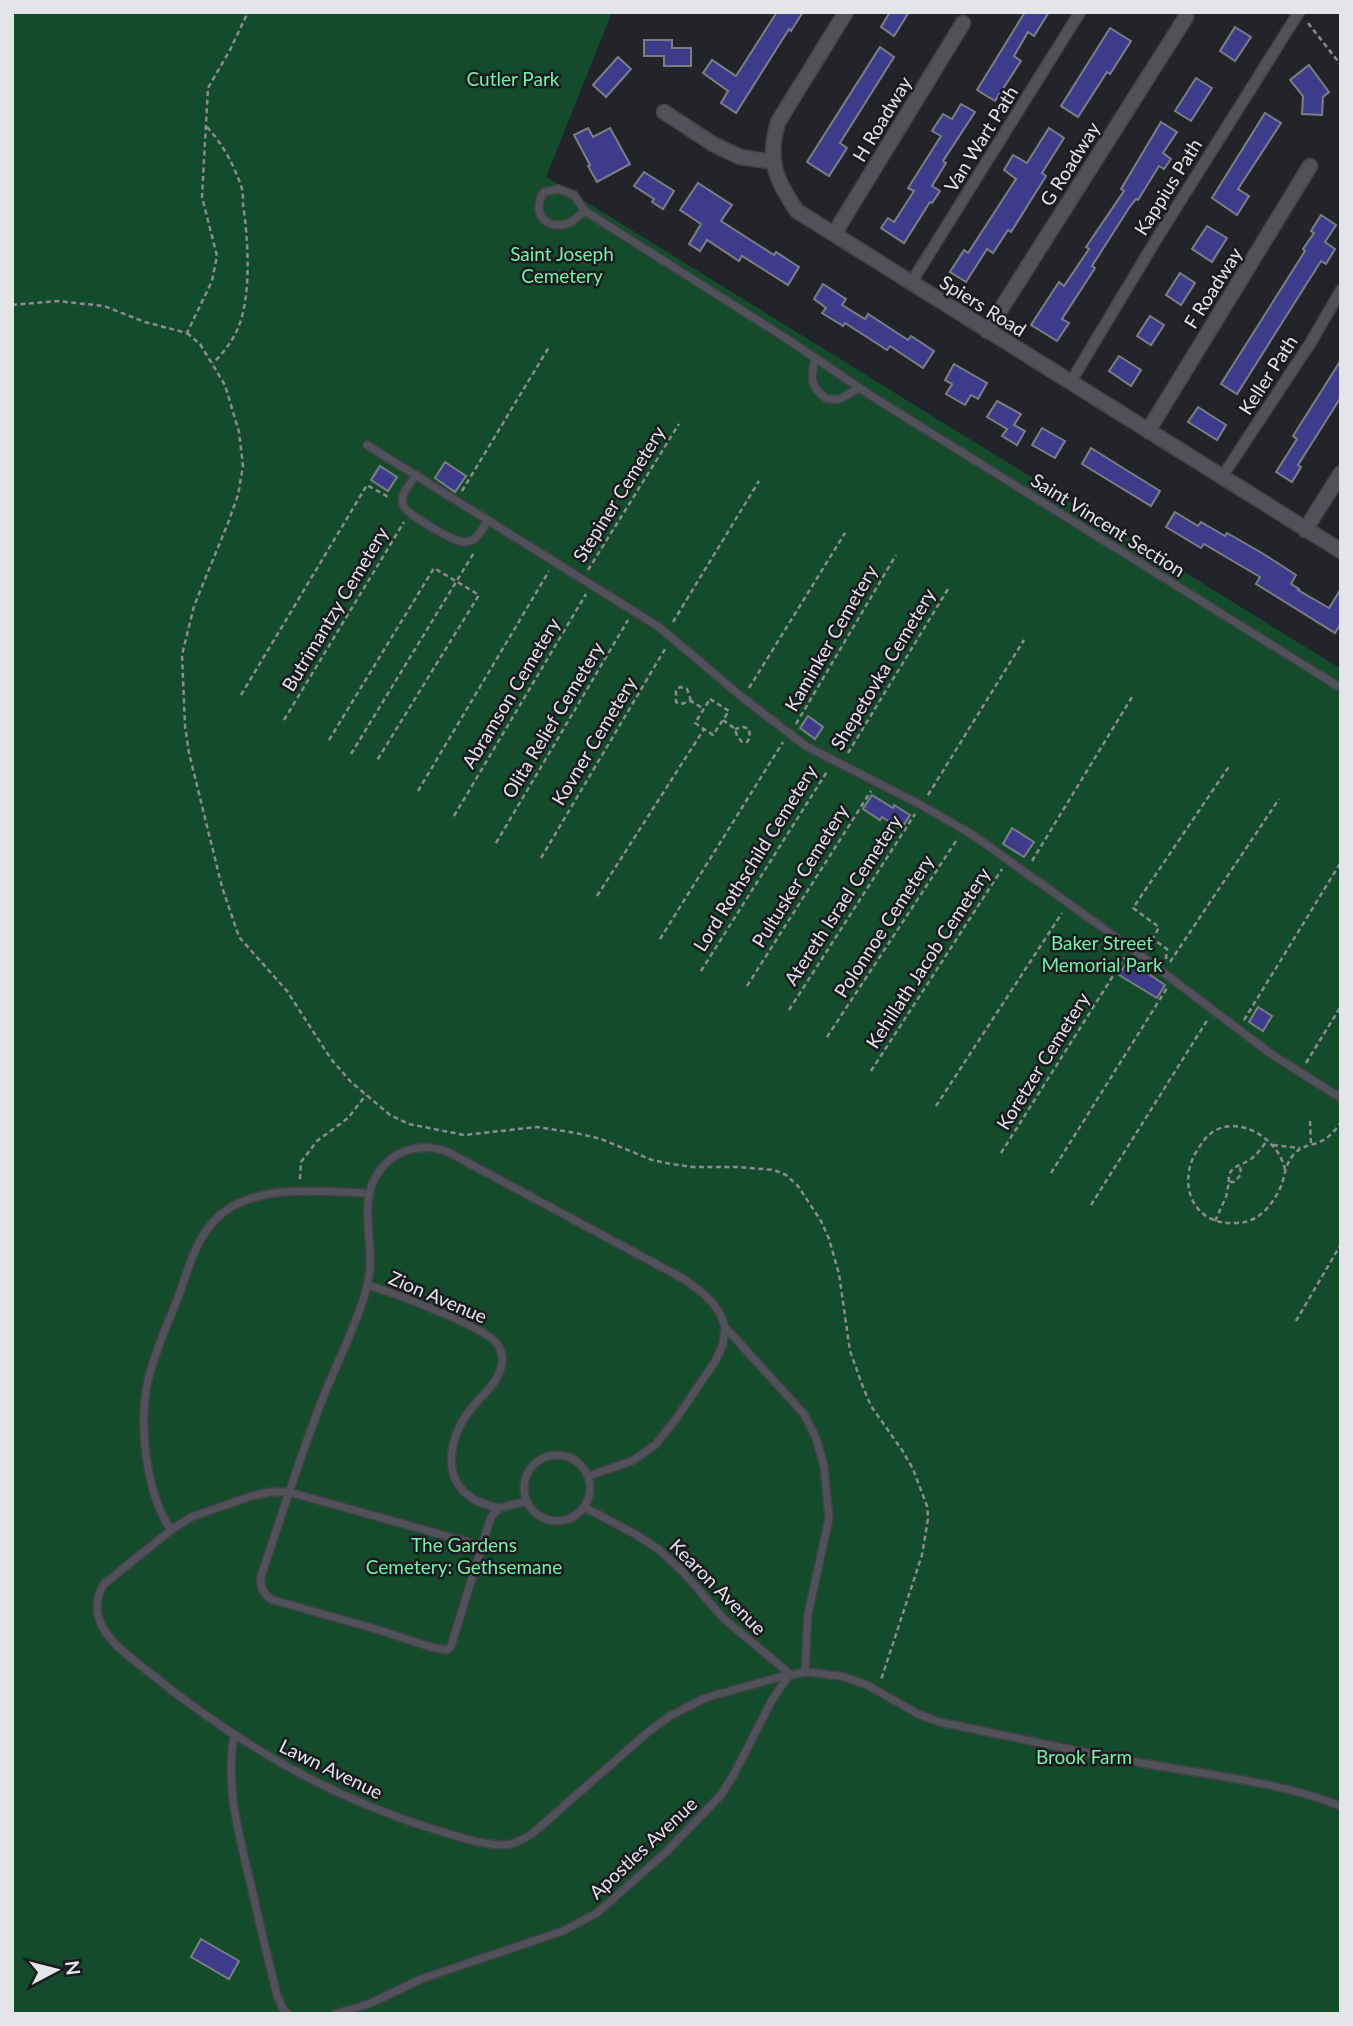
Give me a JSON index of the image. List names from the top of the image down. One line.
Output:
{"streets":{"street":["H Roadway","Van Wart Path","G Roadway","Kappius Path","F Roadway","Spiers Road","Keller Path"],"lane":["Saint Vincent Section","Zion Avenue","Kearon Avenue","Lawn Avenue","Apostles Avenue"],"path":["Stepiner Cemetery","Butrimantzy Cemetery","Kaminker Cemetery","Shepetovka Cemetery","Abramson Cemetery","Olita Relief Cemetery","Kovner Cemetery","Lord Rothschild Cemetery","Pultusker Cemetery","Atereth Israel Cemetery","Polonnoe Cemetery","Kehillath Jacob Cemetery","Koretzer Cemetery"]},"crossings":[["H Roadway","Spiers Road"],["Van Wart Path","Spiers Road"],["G Roadway","Spiers Road"],["Kappius Path","Spiers Road"],["F Roadway","Spiers Road"],["Spiers Road","Keller Path"],["Shepetovka Cemetery","Lord Rothschild Cemetery"],["Kearon Avenue","Lawn Avenue"],["Kearon Avenue","Apostles Avenue"],["Lawn Avenue","Apostles Avenue"]],"parks":["Cutler Park","Saint Joseph Cemetery","Baker Street Memorial Park","The Gardens Cemetery: Gethsemane","Brook Farm"],"north":"right"}
